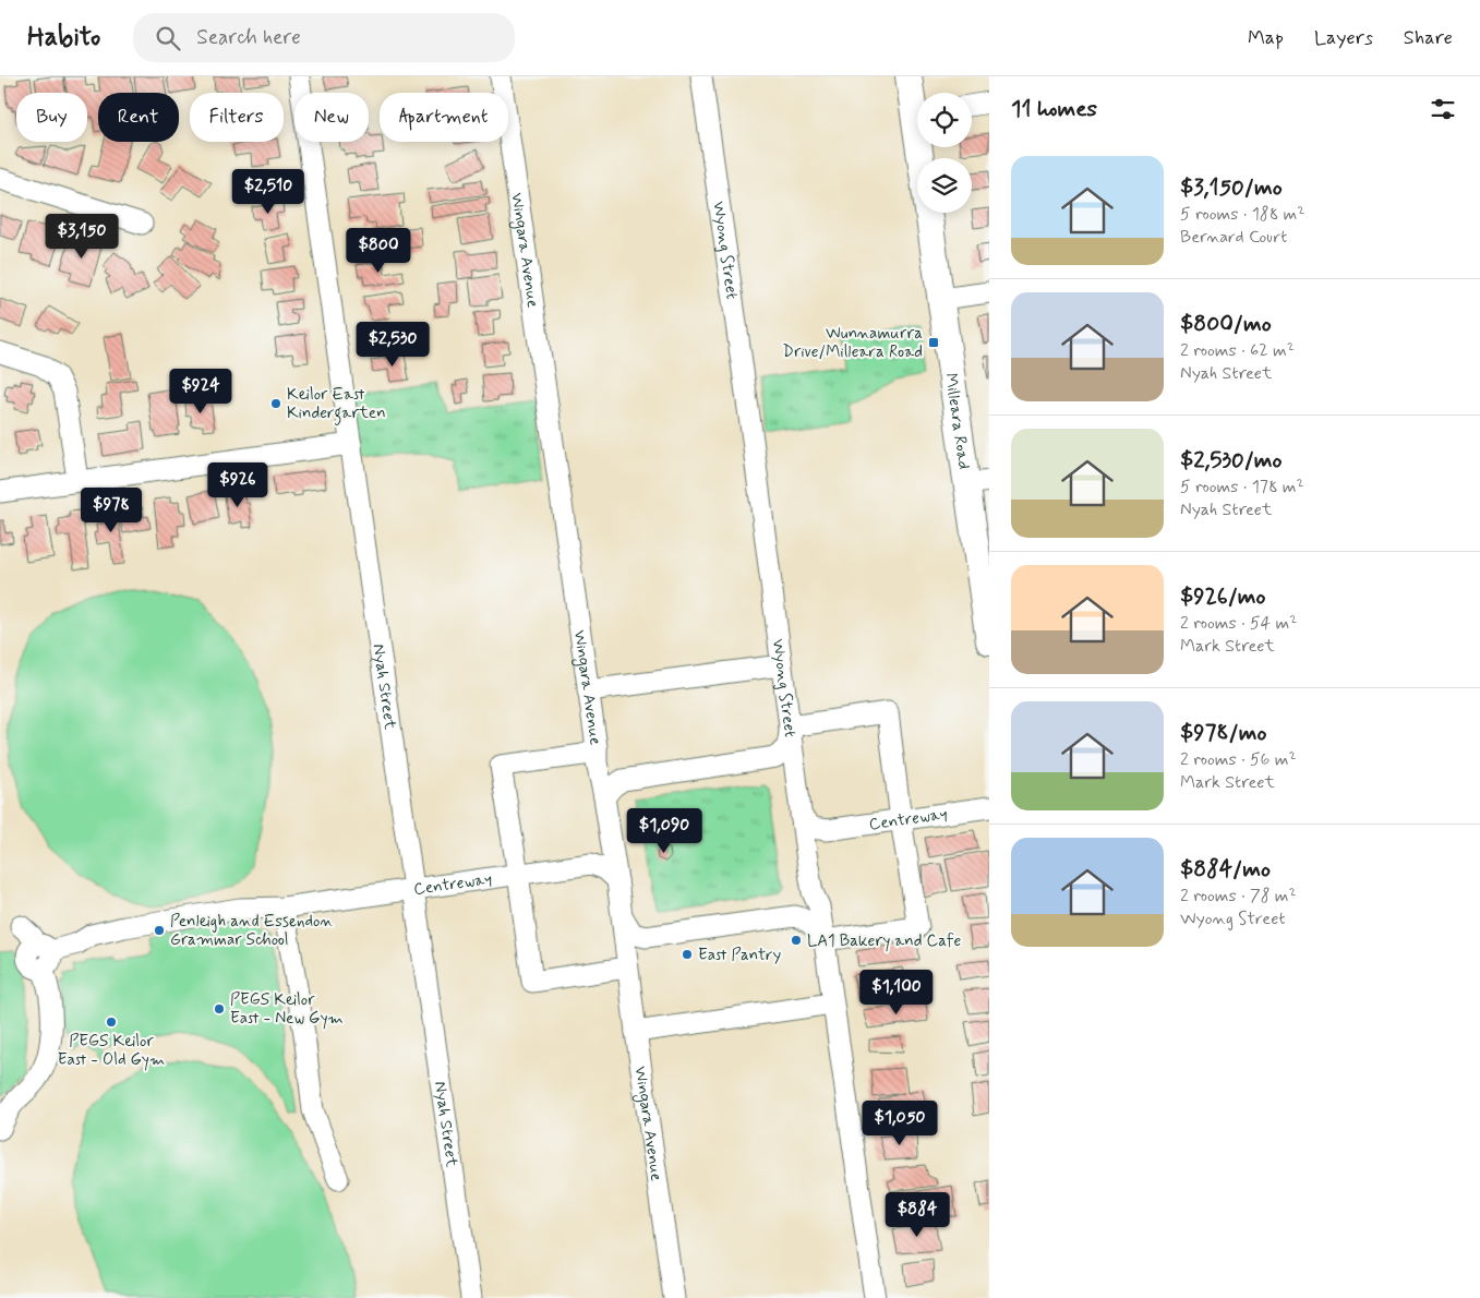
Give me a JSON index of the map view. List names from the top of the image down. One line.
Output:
{"streets":{"main road":["Milleara Road"],"street":["Wingara Avenue","Wyong Street","Nyah Street","Centreway"]},"crossings":[["Nyah Street","Centreway"]],"places":{"transit":["Wunnamurra Drive/Milleara Road"],"other":["Keilor East Kindergarten","Penleigh and Essendon Grammar School","LA1 Bakery and Cafe","East Pantry","PEGS Keilor East - New Gym","PEGS Keilor East - Old Gym"]},"page":{"header":"Habito","search":"Search here","nav":["Map","Layers","Share"],"heading":"11 homes","chip":["Buy","Rent","Filters","New","Apartment"],"list":[{"name":"$3,150/mo","note":"5 rooms · 188 m² · Bernard Court"},{"name":"$800/mo","note":"2 rooms · 62 m² · Nyah Street"},{"name":"$2,530/mo","note":"5 rooms · 178 m² · Nyah Street"},{"name":"$926/mo","note":"2 rooms · 54 m² · Mark Street"},{"name":"$978/mo","note":"2 rooms · 56 m² · Mark Street"},{"name":"$884/mo","note":"2 rooms · 78 m² · Wyong Street"}],"price":["$2,510","$3,150","$800","$2,530","$924","$926","$978","$1,090","$1,100","$1,050","$884"]}}
